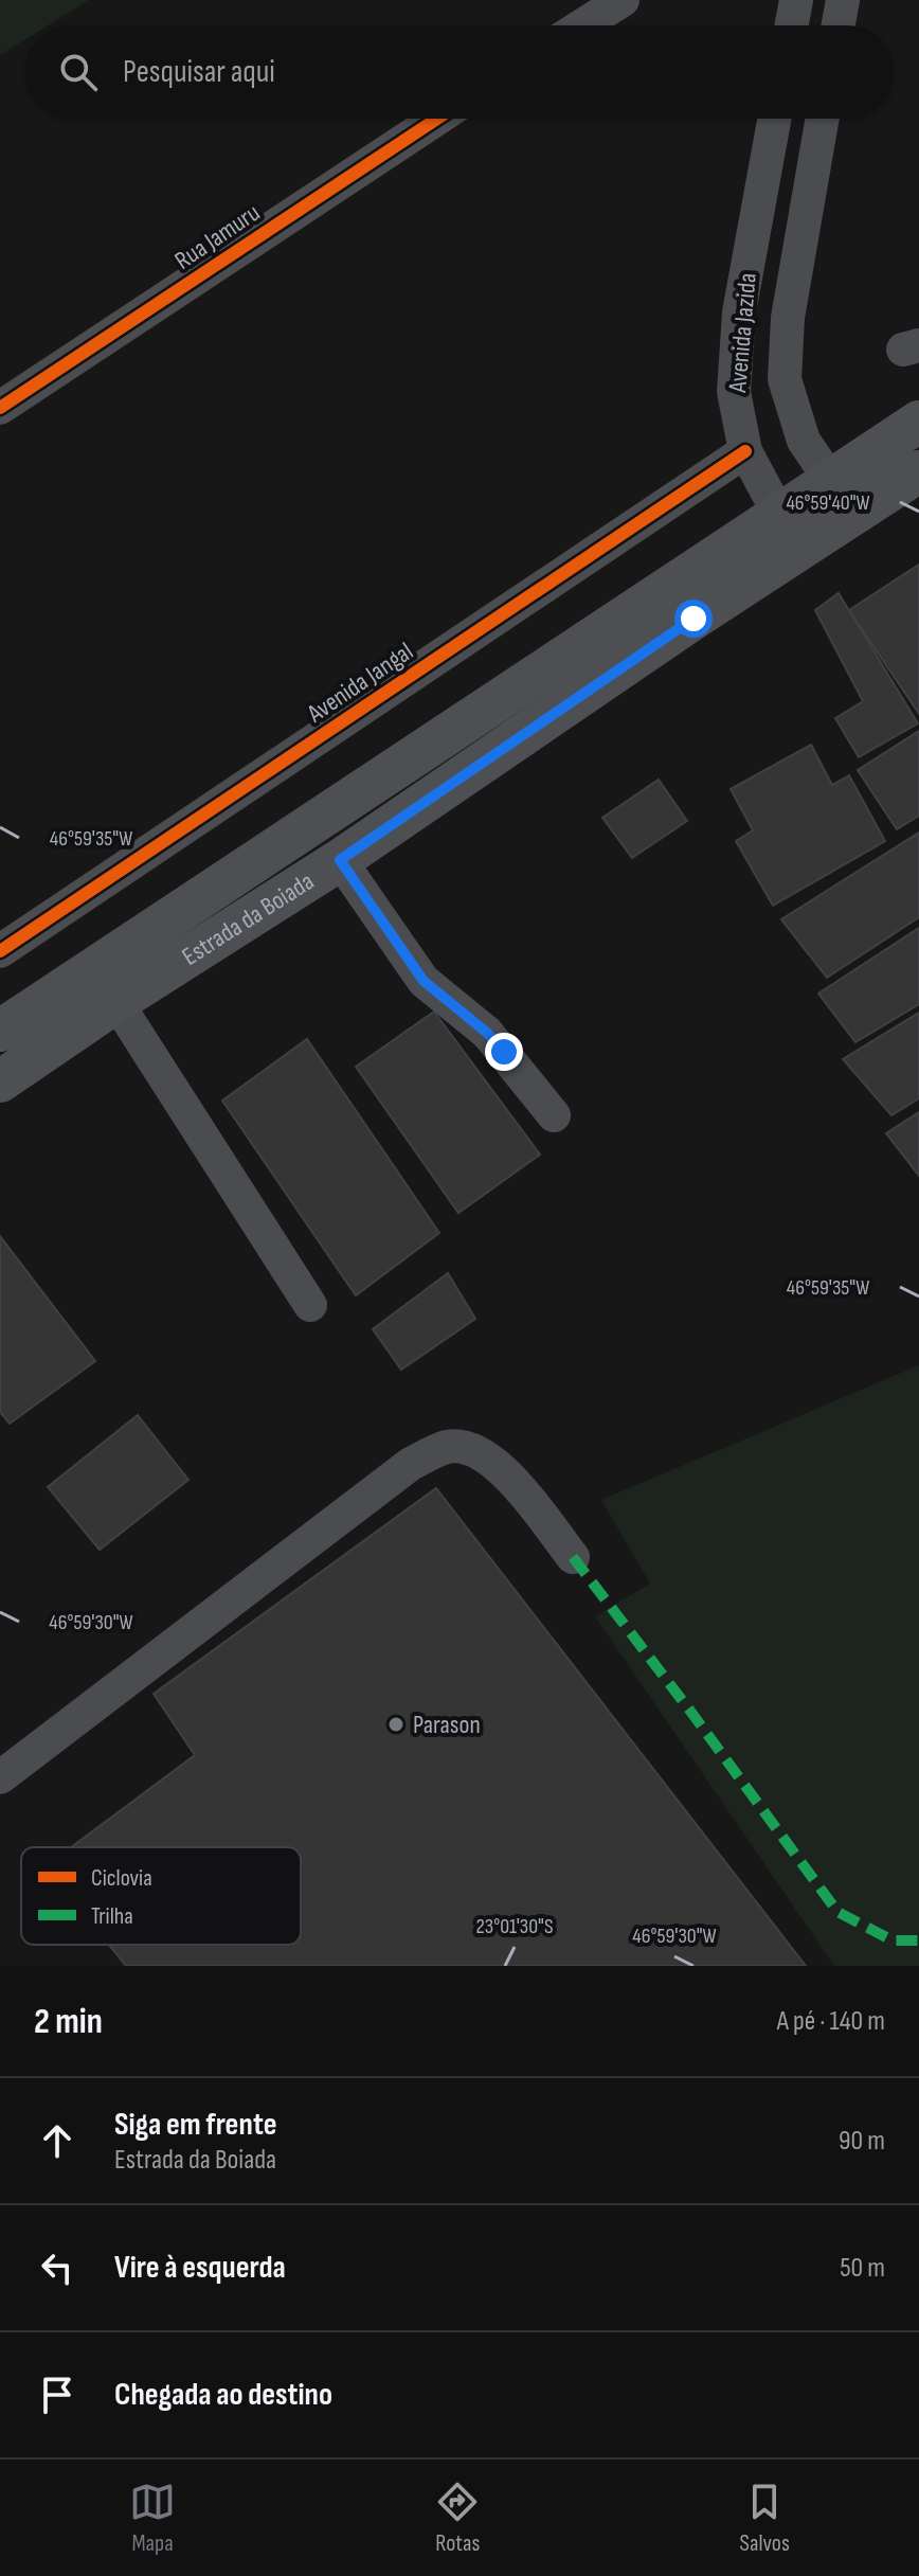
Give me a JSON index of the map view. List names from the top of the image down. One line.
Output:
{"streets":{"main road":["Estrada da Boiada"],"street":["Rua Jamuru","Avenida Jazida","Avenida Jangal"]},"crossings":[["Avenida Jazida","Avenida Jangal"],["Avenida Jazida","Estrada da Boiada"]],"places":["Parason"],"legend":["Ciclovia","Trilha"],"page":{"search":"Pesquisar aqui","heading":["2 min","A pé · 140 m"],"list":[["Siga em frente","Estrada da Boiada","90 m"],["Vire à esquerda","50 m"],"Chegada ao destino"],"nav":["Mapa","Rotas","Salvos"]},"coordinates":["46°59'40\"W","46°59'35\"W","46°59'30\"W","23°01'30\"S"]}
